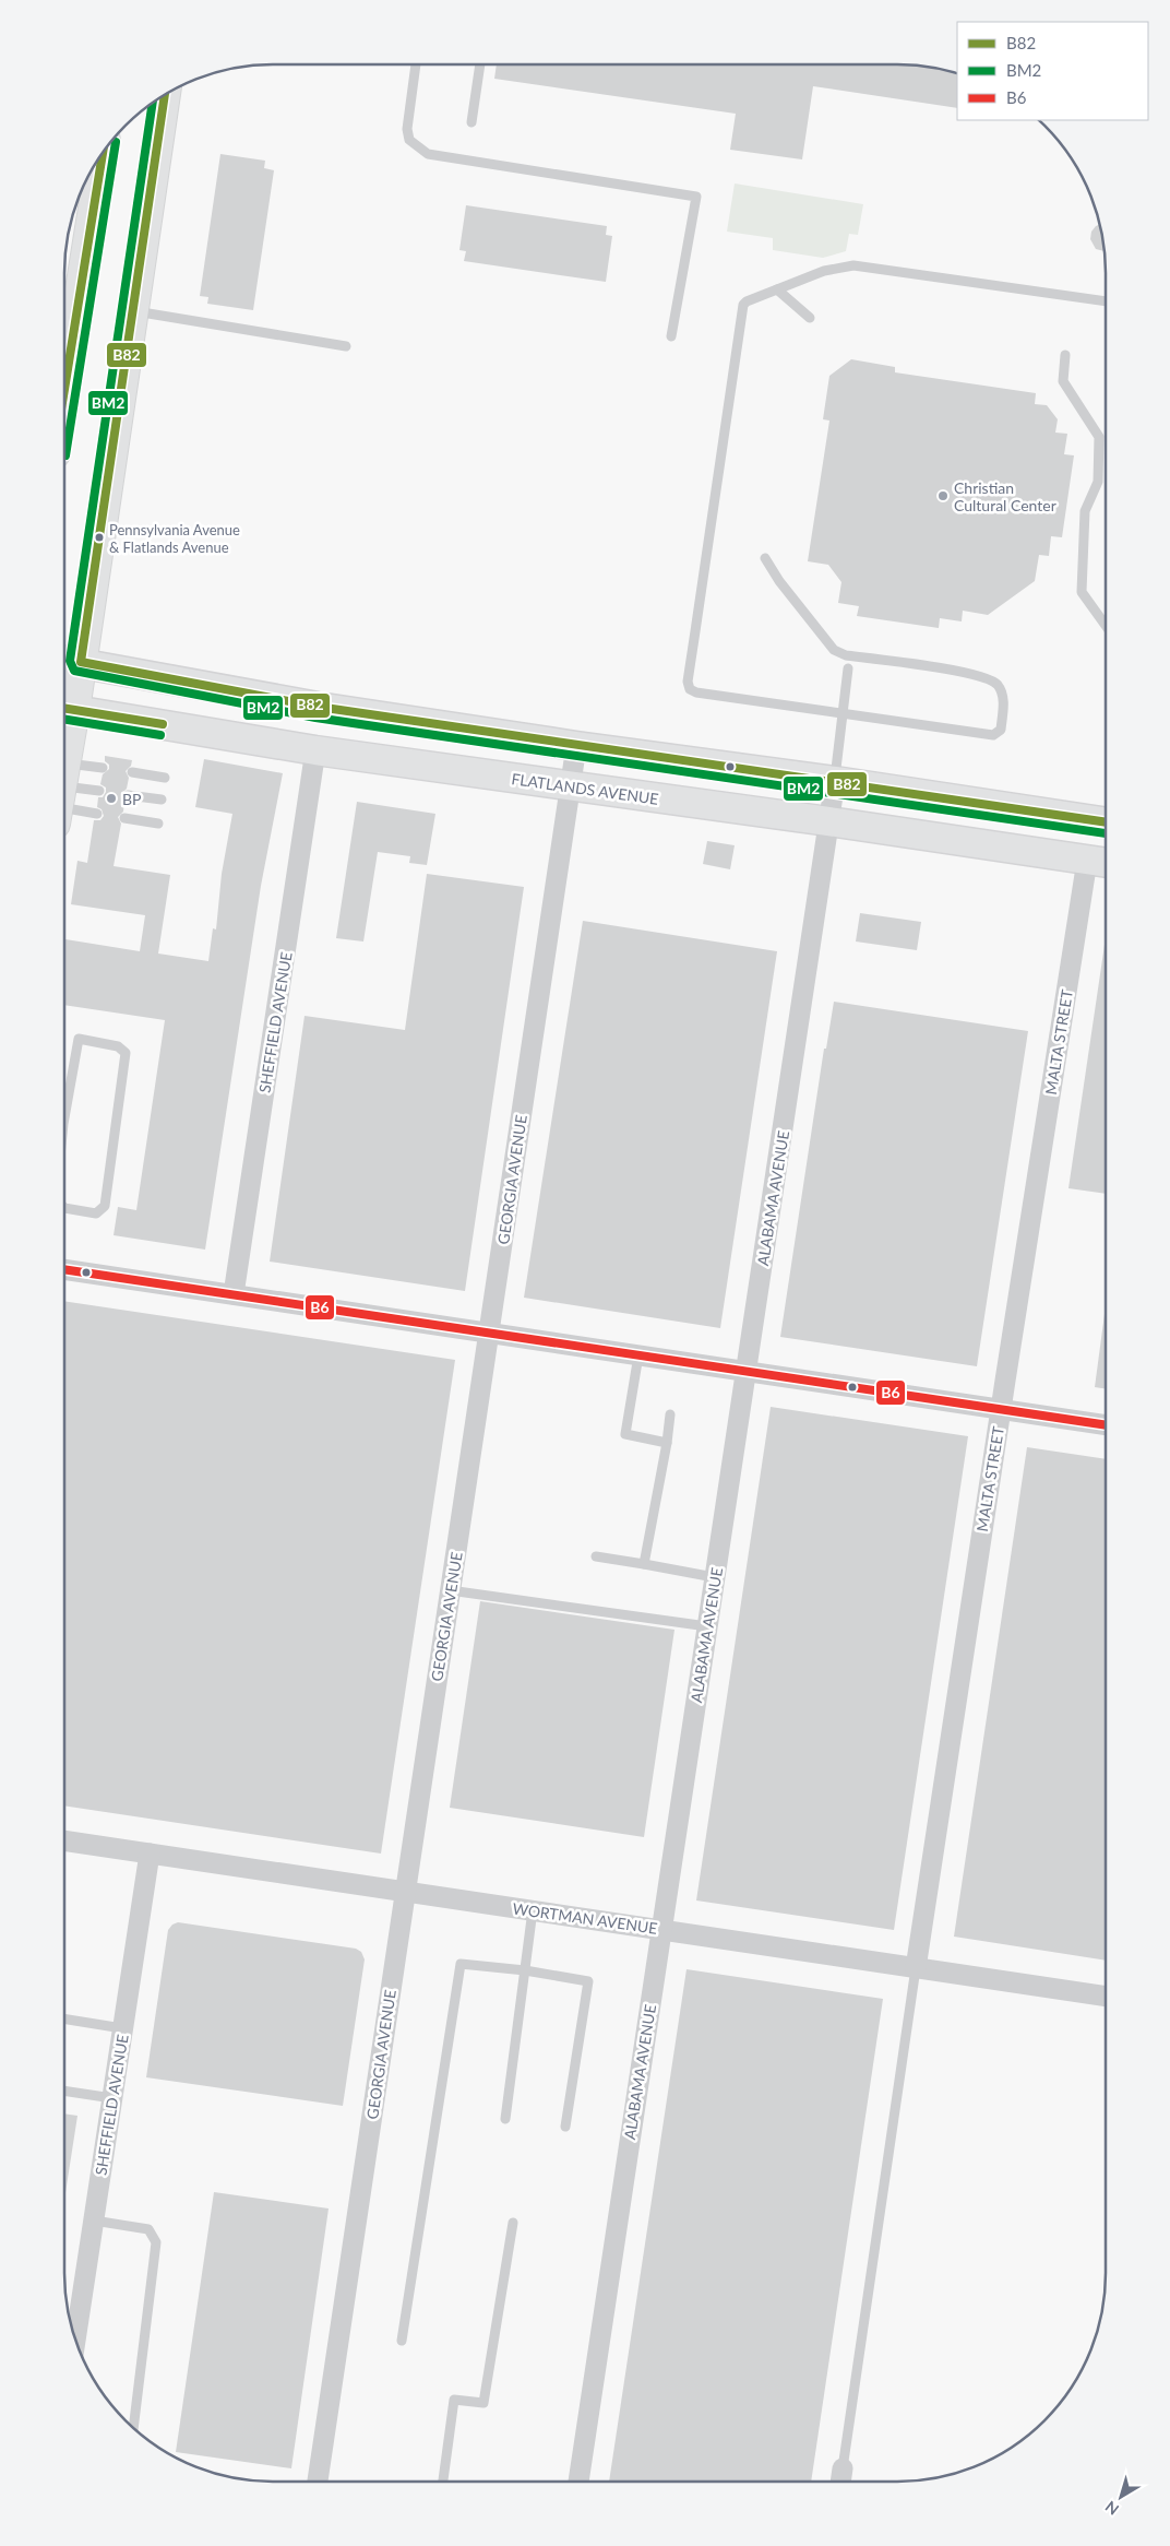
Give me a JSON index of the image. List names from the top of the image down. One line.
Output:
{"streets":{"main road":["FLATLANDS AVENUE"],"street":["SHEFFIELD AVENUE","MALTA STREET","GEORGIA AVENUE","ALABAMA AVENUE","WORTMAN AVENUE"]},"crossings":[["FLATLANDS AVENUE","SHEFFIELD AVENUE"],["FLATLANDS AVENUE","MALTA STREET"],["FLATLANDS AVENUE","GEORGIA AVENUE"],["FLATLANDS AVENUE","ALABAMA AVENUE"],["SHEFFIELD AVENUE","WORTMAN AVENUE"],["MALTA STREET","WORTMAN AVENUE"],["GEORGIA AVENUE","WORTMAN AVENUE"],["ALABAMA AVENUE","WORTMAN AVENUE"]],"places":["Christian Cultural Center","Pennsylvania Avenue & Flatlands Avenue","BP"],"lines":["transit line B82","transit line BM2","transit line B6"],"legend":["B82","BM2","B6"],"north":"bottom left"}
